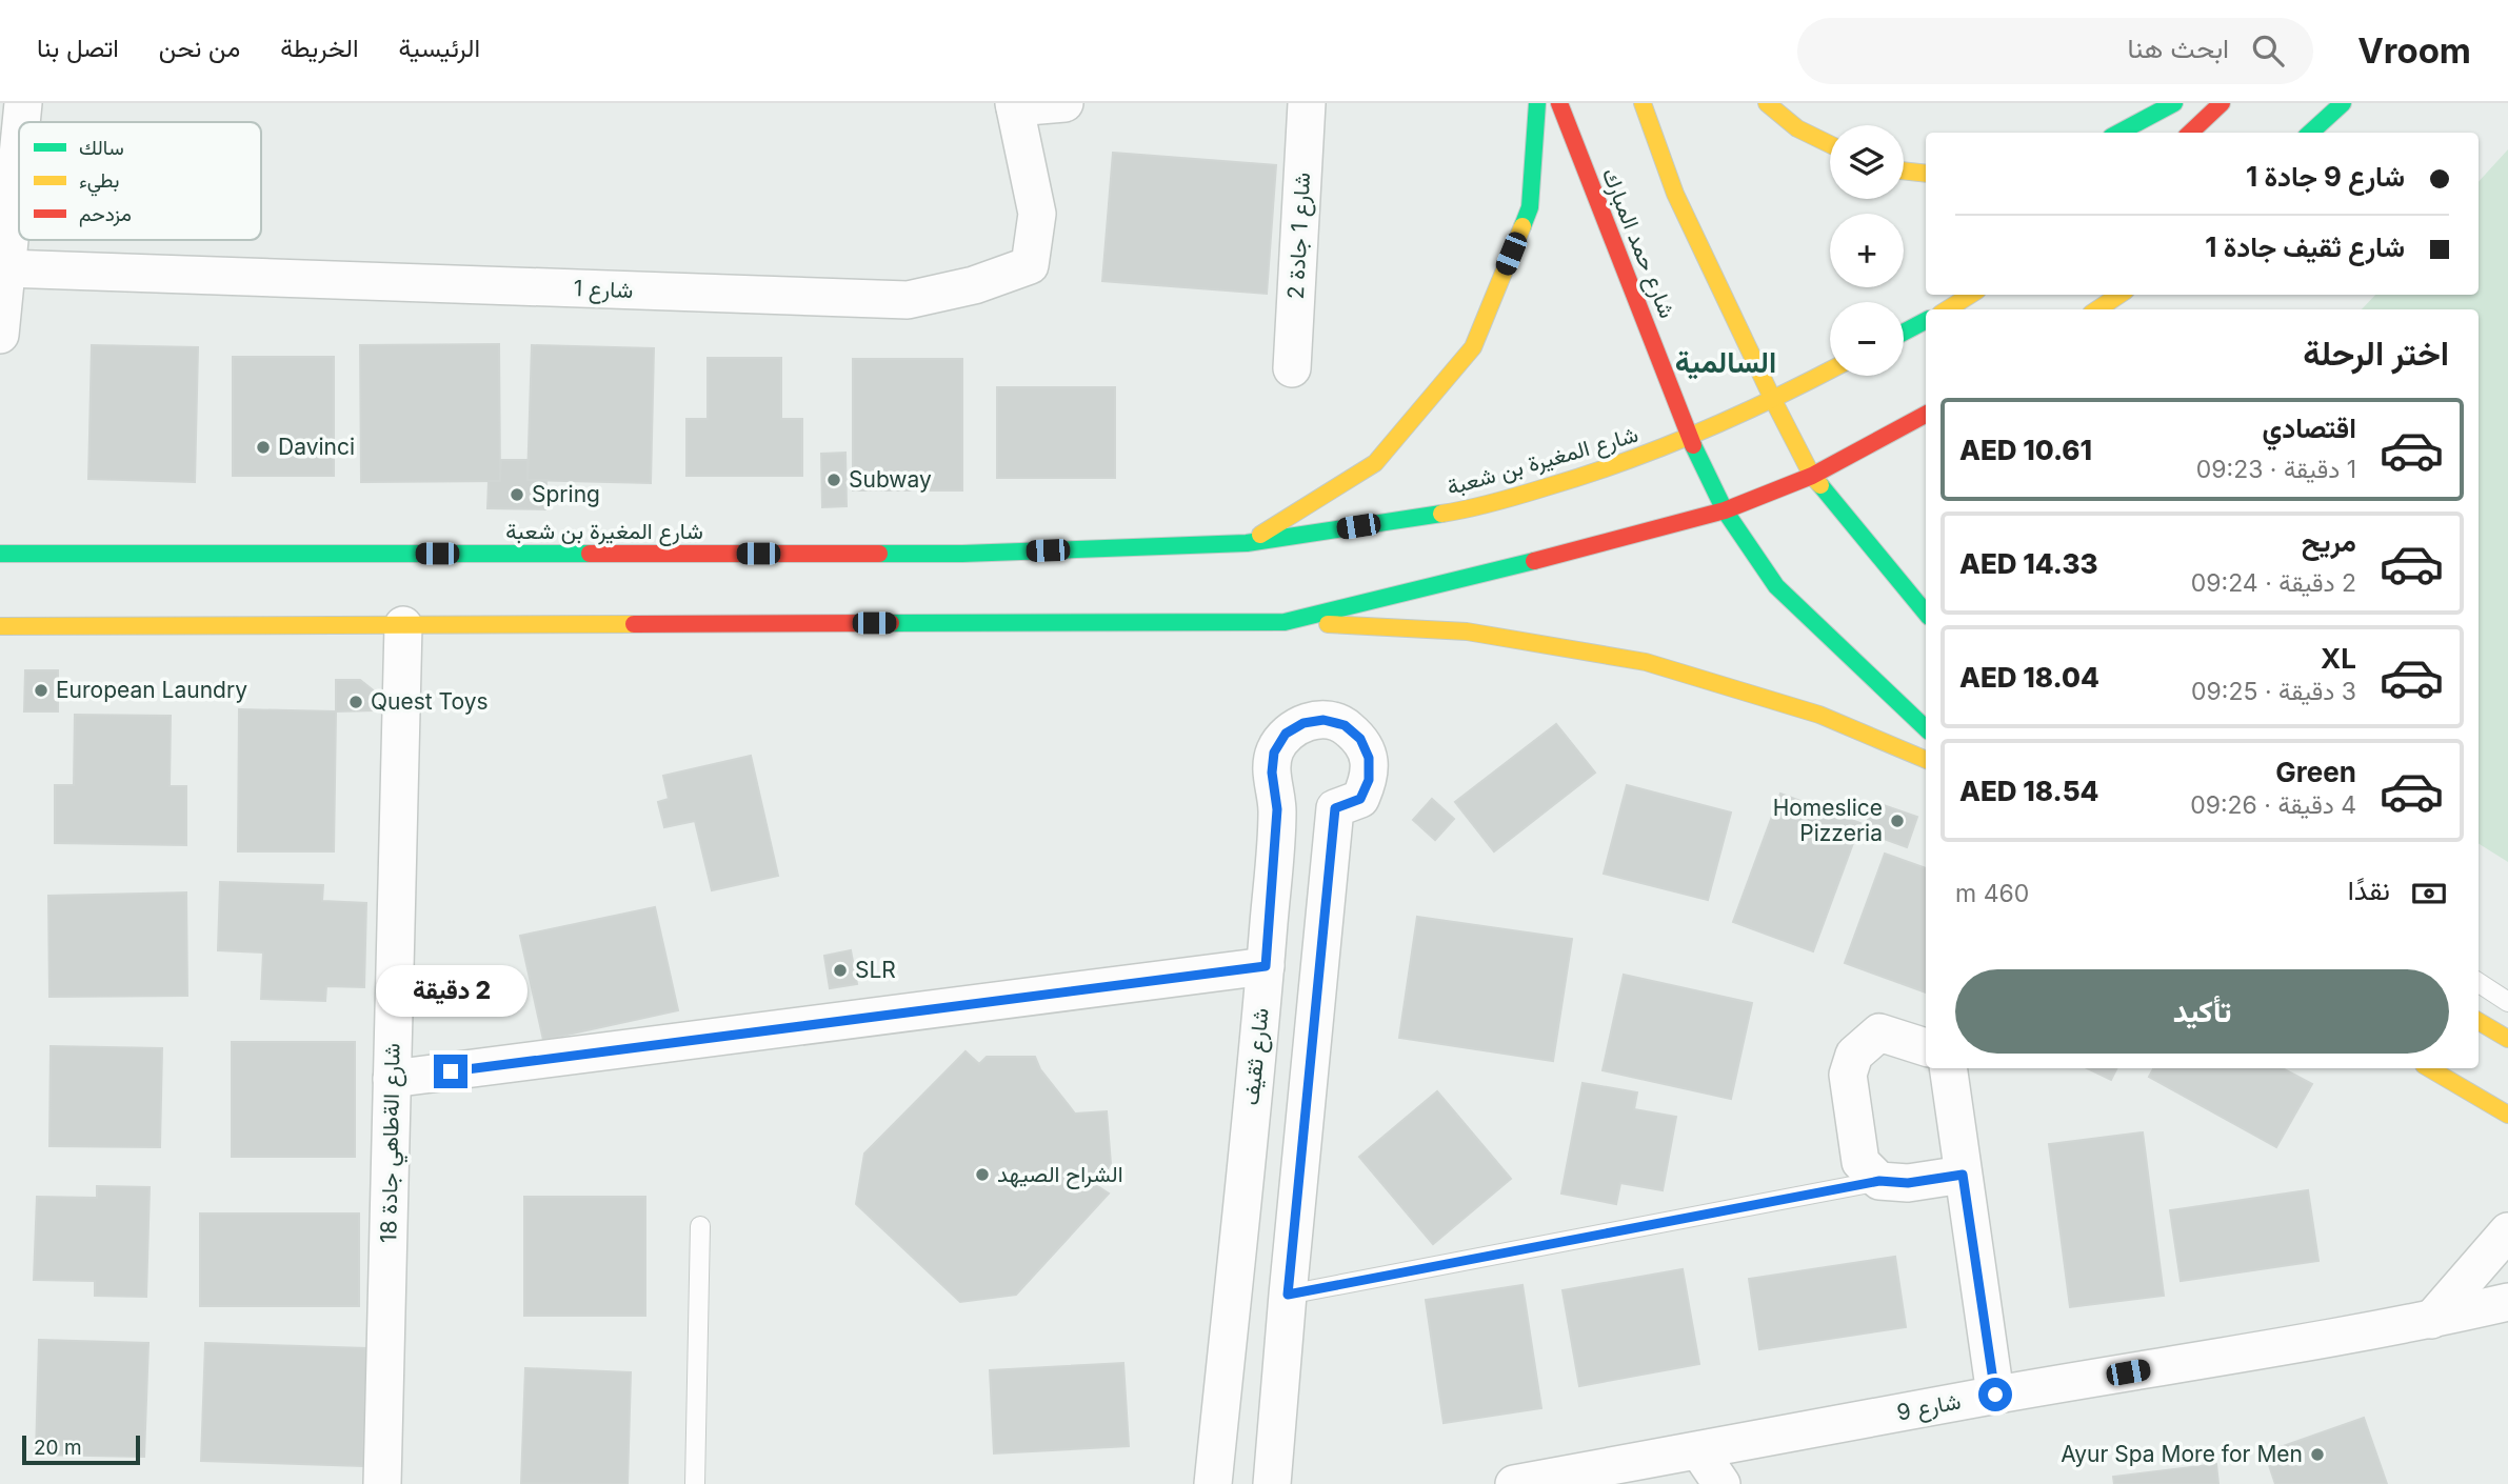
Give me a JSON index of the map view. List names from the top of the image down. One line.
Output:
{"streets":{"main road":["شارع حمد المبارك","شارع المغيرة بن شعبة"],"street":["شارع 1 جادة 2","شارع 1","شارع ثقيف","شارع الةطاهي جادة 18","شارع 9"]},"crossings":[["شارع حمد المبارك","شارع المغيرة بن شعبة"]],"districts":["السالمية"],"places":["Davinci","Subway","Spring","European Laundry","Quest Toys","Homeslice Pizzeria","SLR","الشراح الصيهد","Ayur Spa More for Men"],"legend":["سالك","بطيء","مزدحم"],"scale_bar":"20 m","page":{"header":"Vroom","search":"ابحث هنا","nav":["الرئيسية","الخريطة","من نحن","اتصل بنا"],"map_buttons":["+","−"],"banner":["شارع 9 جادة 1","شارع ثقيف جادة 1"],"heading":"اختر الرحلة","list":[{"name":"اقتصادي","note":"1 دقيقة · 09:23","value":"AED 10.61"},{"name":"مريح","note":"2 دقيقة · 09:24","value":"AED 14.33"},{"name":"XL","note":"3 دقيقة · 09:25","value":"AED 18.04"},{"name":"Green","note":"4 دقيقة · 09:26","value":"AED 18.54"}],"pay":["نقدًا","460 m"],"buttons":"تأكيد","bubble":"2 دقيقة","scale":"20 m"}}
